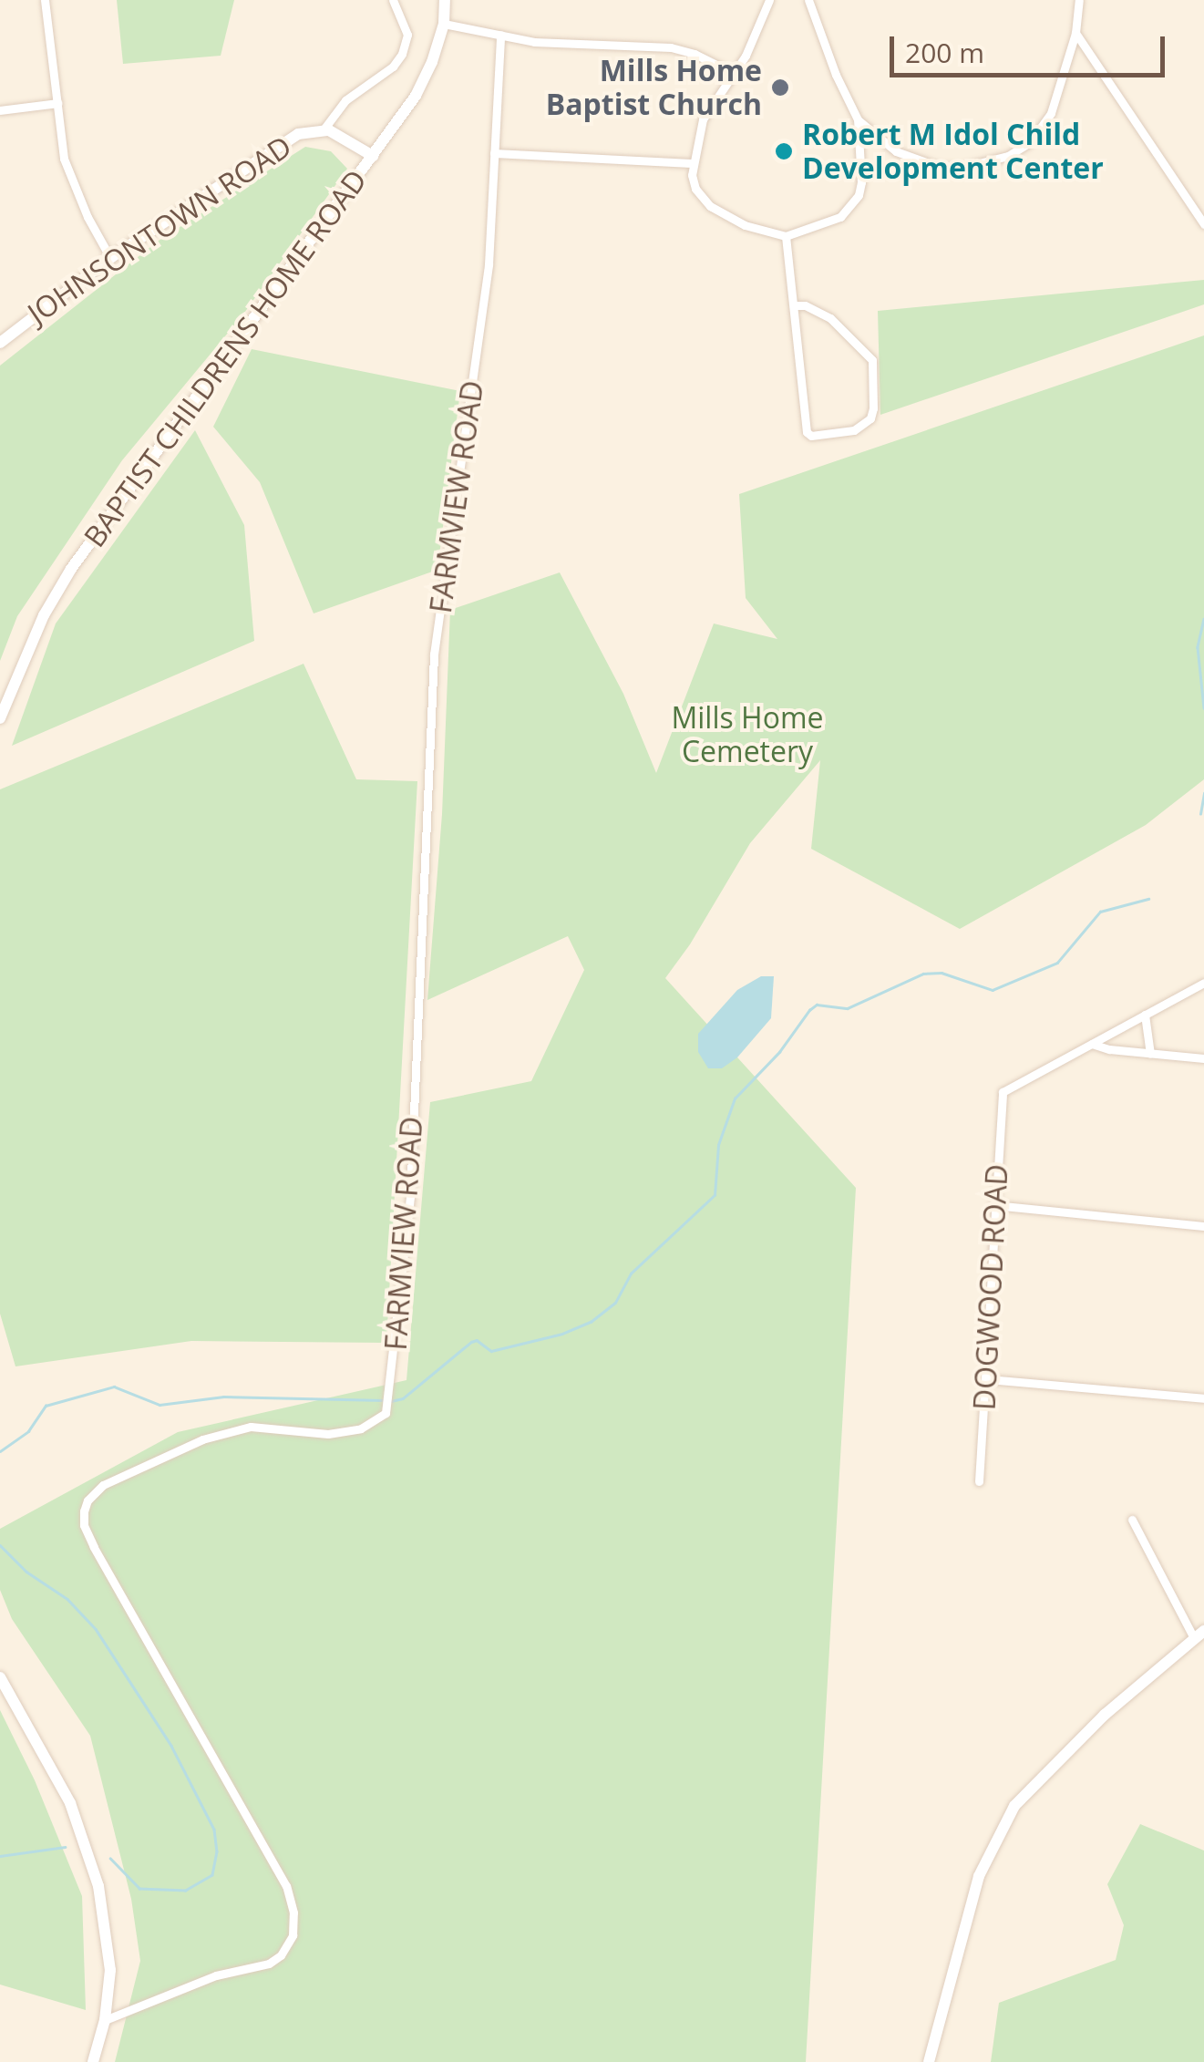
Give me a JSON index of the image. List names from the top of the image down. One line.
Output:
{"streets":{"street":["JOHNSONTOWN ROAD","BAPTIST CHILDRENS HOME ROAD","FARMVIEW ROAD","DOGWOOD ROAD"]},"crossings":[["JOHNSONTOWN ROAD","BAPTIST CHILDRENS HOME ROAD"]],"parks":["Mills Home Cemetery"],"places":["Mills Home Baptist Church","Robert M Idol Child Development Center"],"scale_bar":"200 m"}
